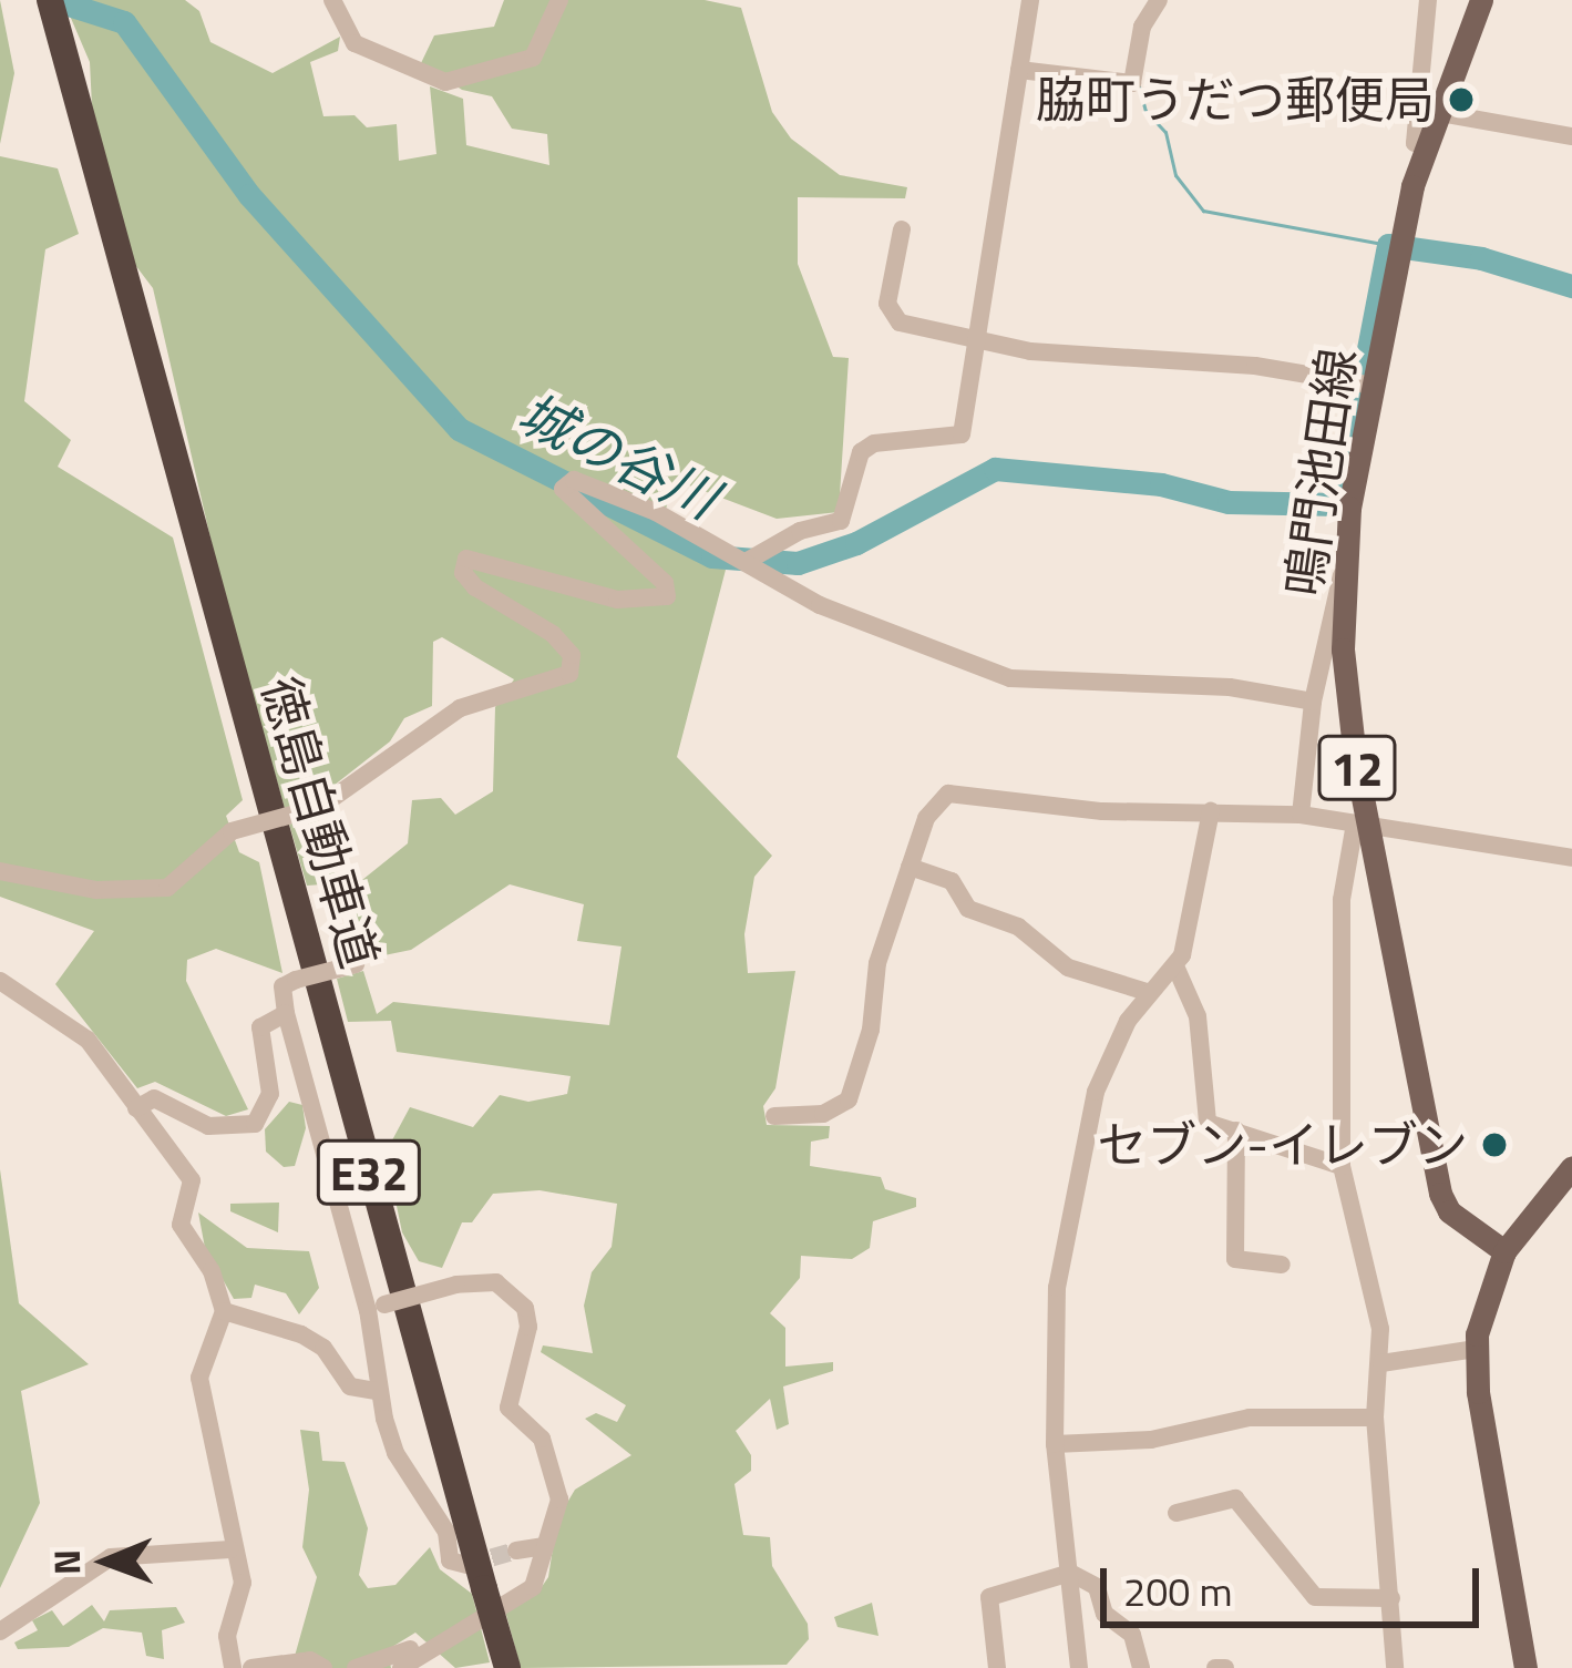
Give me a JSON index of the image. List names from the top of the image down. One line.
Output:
{"streets":{"highway":["徳島自動車道","E32"],"main road":["鳴門池田線","12"]},"water":["城の谷川"],"places":["脇町うだつ郵便局","セブン-イレブン"],"scale_bar":"200 m","north":"left"}
